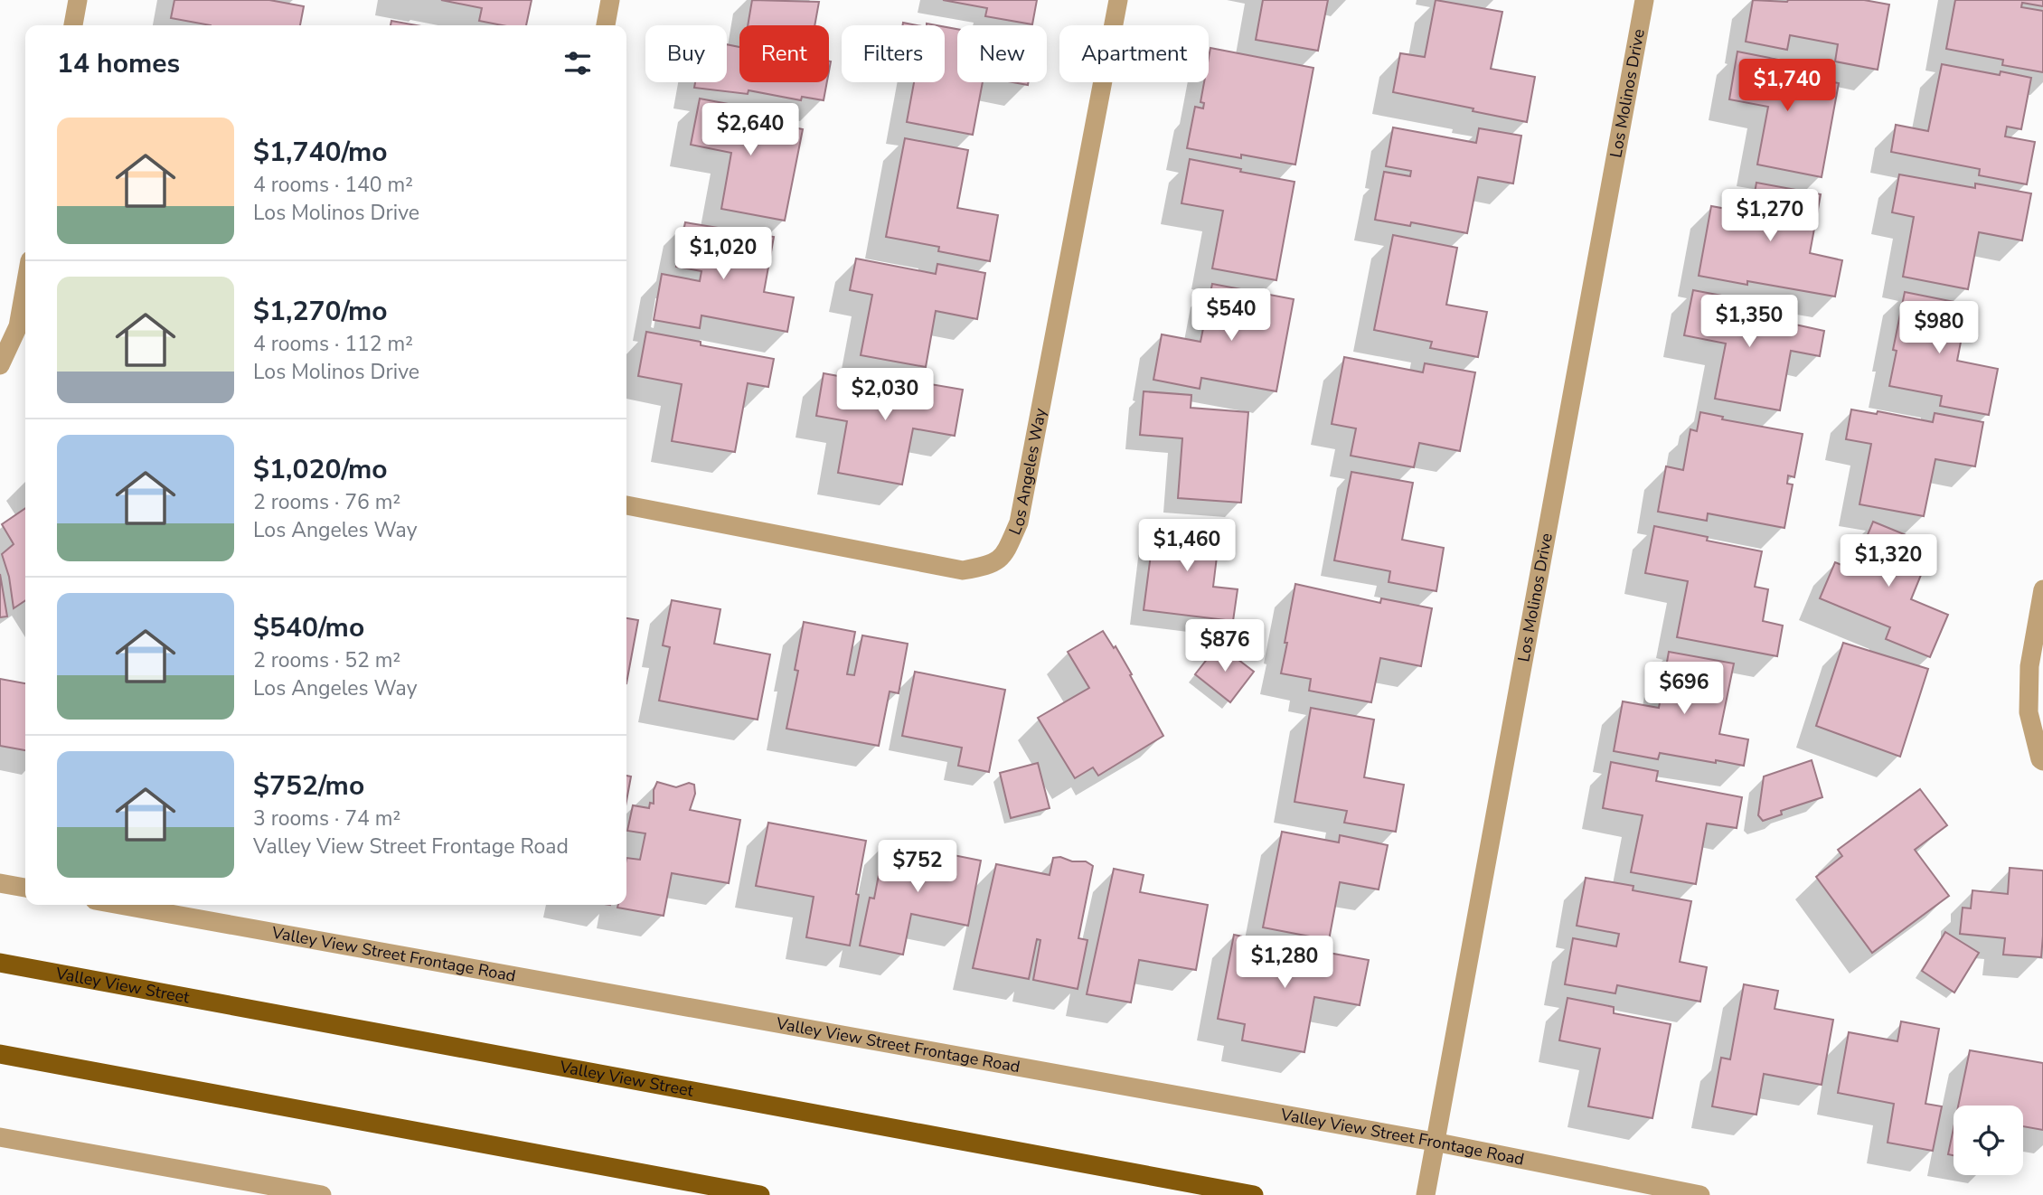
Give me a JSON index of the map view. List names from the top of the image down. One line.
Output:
{"streets":{"main road":["Valley View Street"],"street":["Los Molinos Drive","Los Angeles Way","Valley View Street Frontage Road"]},"crossings":[["Los Molinos Drive","Valley View Street Frontage Road"]],"page":{"chip":["Buy","Rent","Filters","New","Apartment"],"heading":"14 homes","price":["$1,740","$2,640","$1,270","$1,020","$540","$1,350","$980","$2,030","$1,460","$1,320","$876","$696","$752","$1,280"],"list":[{"name":"$1,740/mo","note":"4 rooms · 140 m² · Los Molinos Drive"},{"name":"$1,270/mo","note":"4 rooms · 112 m² · Los Molinos Drive"},{"name":"$1,020/mo","note":"2 rooms · 76 m² · Los Angeles Way"},{"name":"$540/mo","note":"2 rooms · 52 m² · Los Angeles Way"},{"name":"$752/mo","note":"3 rooms · 74 m² · Valley View Street Frontage Road"}]}}
